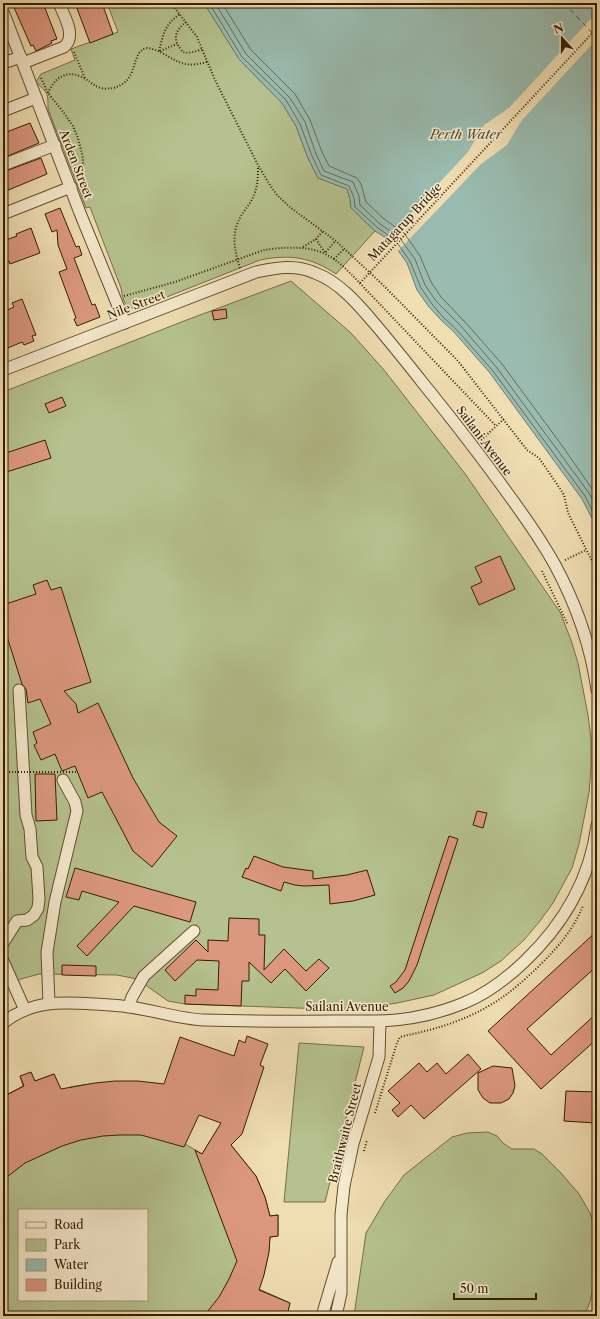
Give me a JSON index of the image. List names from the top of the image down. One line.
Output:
{"streets":{"street":["Arden Street","Nile Street","Sailani Avenue","Braithwaite Street"],"path":["Matagarup Bridge"]},"crossings":[["Arden Street","Nile Street"],["Nile Street","Sailani Avenue"],["Sailani Avenue","Braithwaite Street"]],"water":["Perth Water"],"legend":["Road","Park","Water","Building"],"scale_bar":"50 m","north":"top"}
